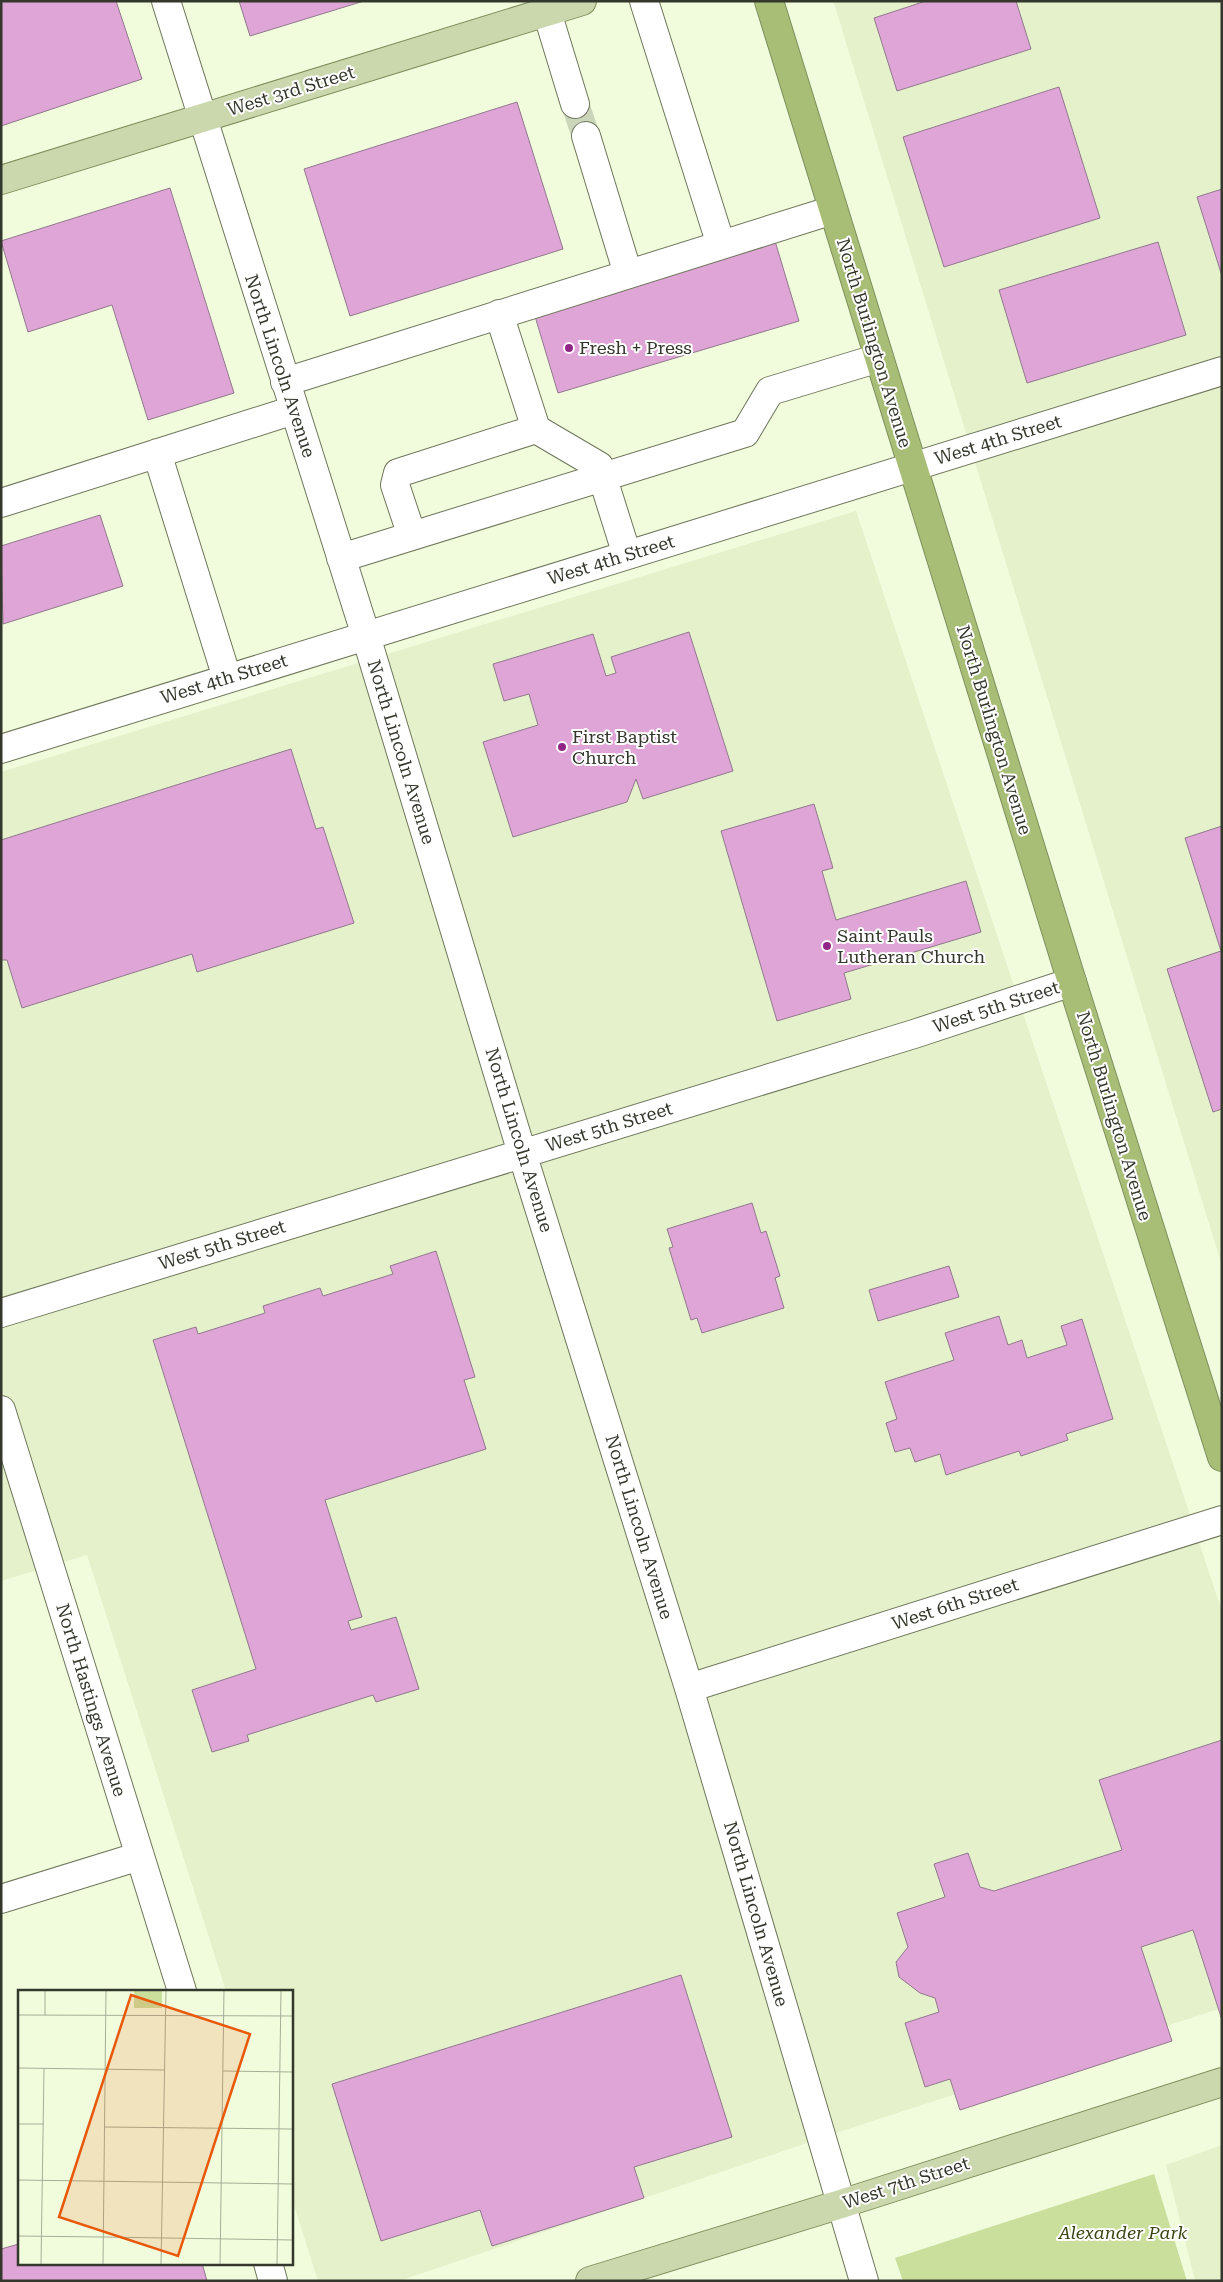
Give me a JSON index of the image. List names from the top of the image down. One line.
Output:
{"streets":{"highway":["North Burlington Avenue"],"main road":["West 3rd Street","West 7th Street"],"street":["North Lincoln Avenue","West 4th Street","West 5th Street","West 6th Street","North Hastings Avenue"]},"crossings":[["West 3rd Street","North Lincoln Avenue"],["North Burlington Avenue","West 4th Street"],["North Burlington Avenue","West 5th Street"],["North Lincoln Avenue","West 4th Street"],["North Lincoln Avenue","West 5th Street"],["North Lincoln Avenue","West 6th Street"],["North Lincoln Avenue","West 7th Street"]],"parks":["Alexander Park"],"places":["Fresh + Press","First Baptist Church","Saint Pauls Lutheran Church"]}
